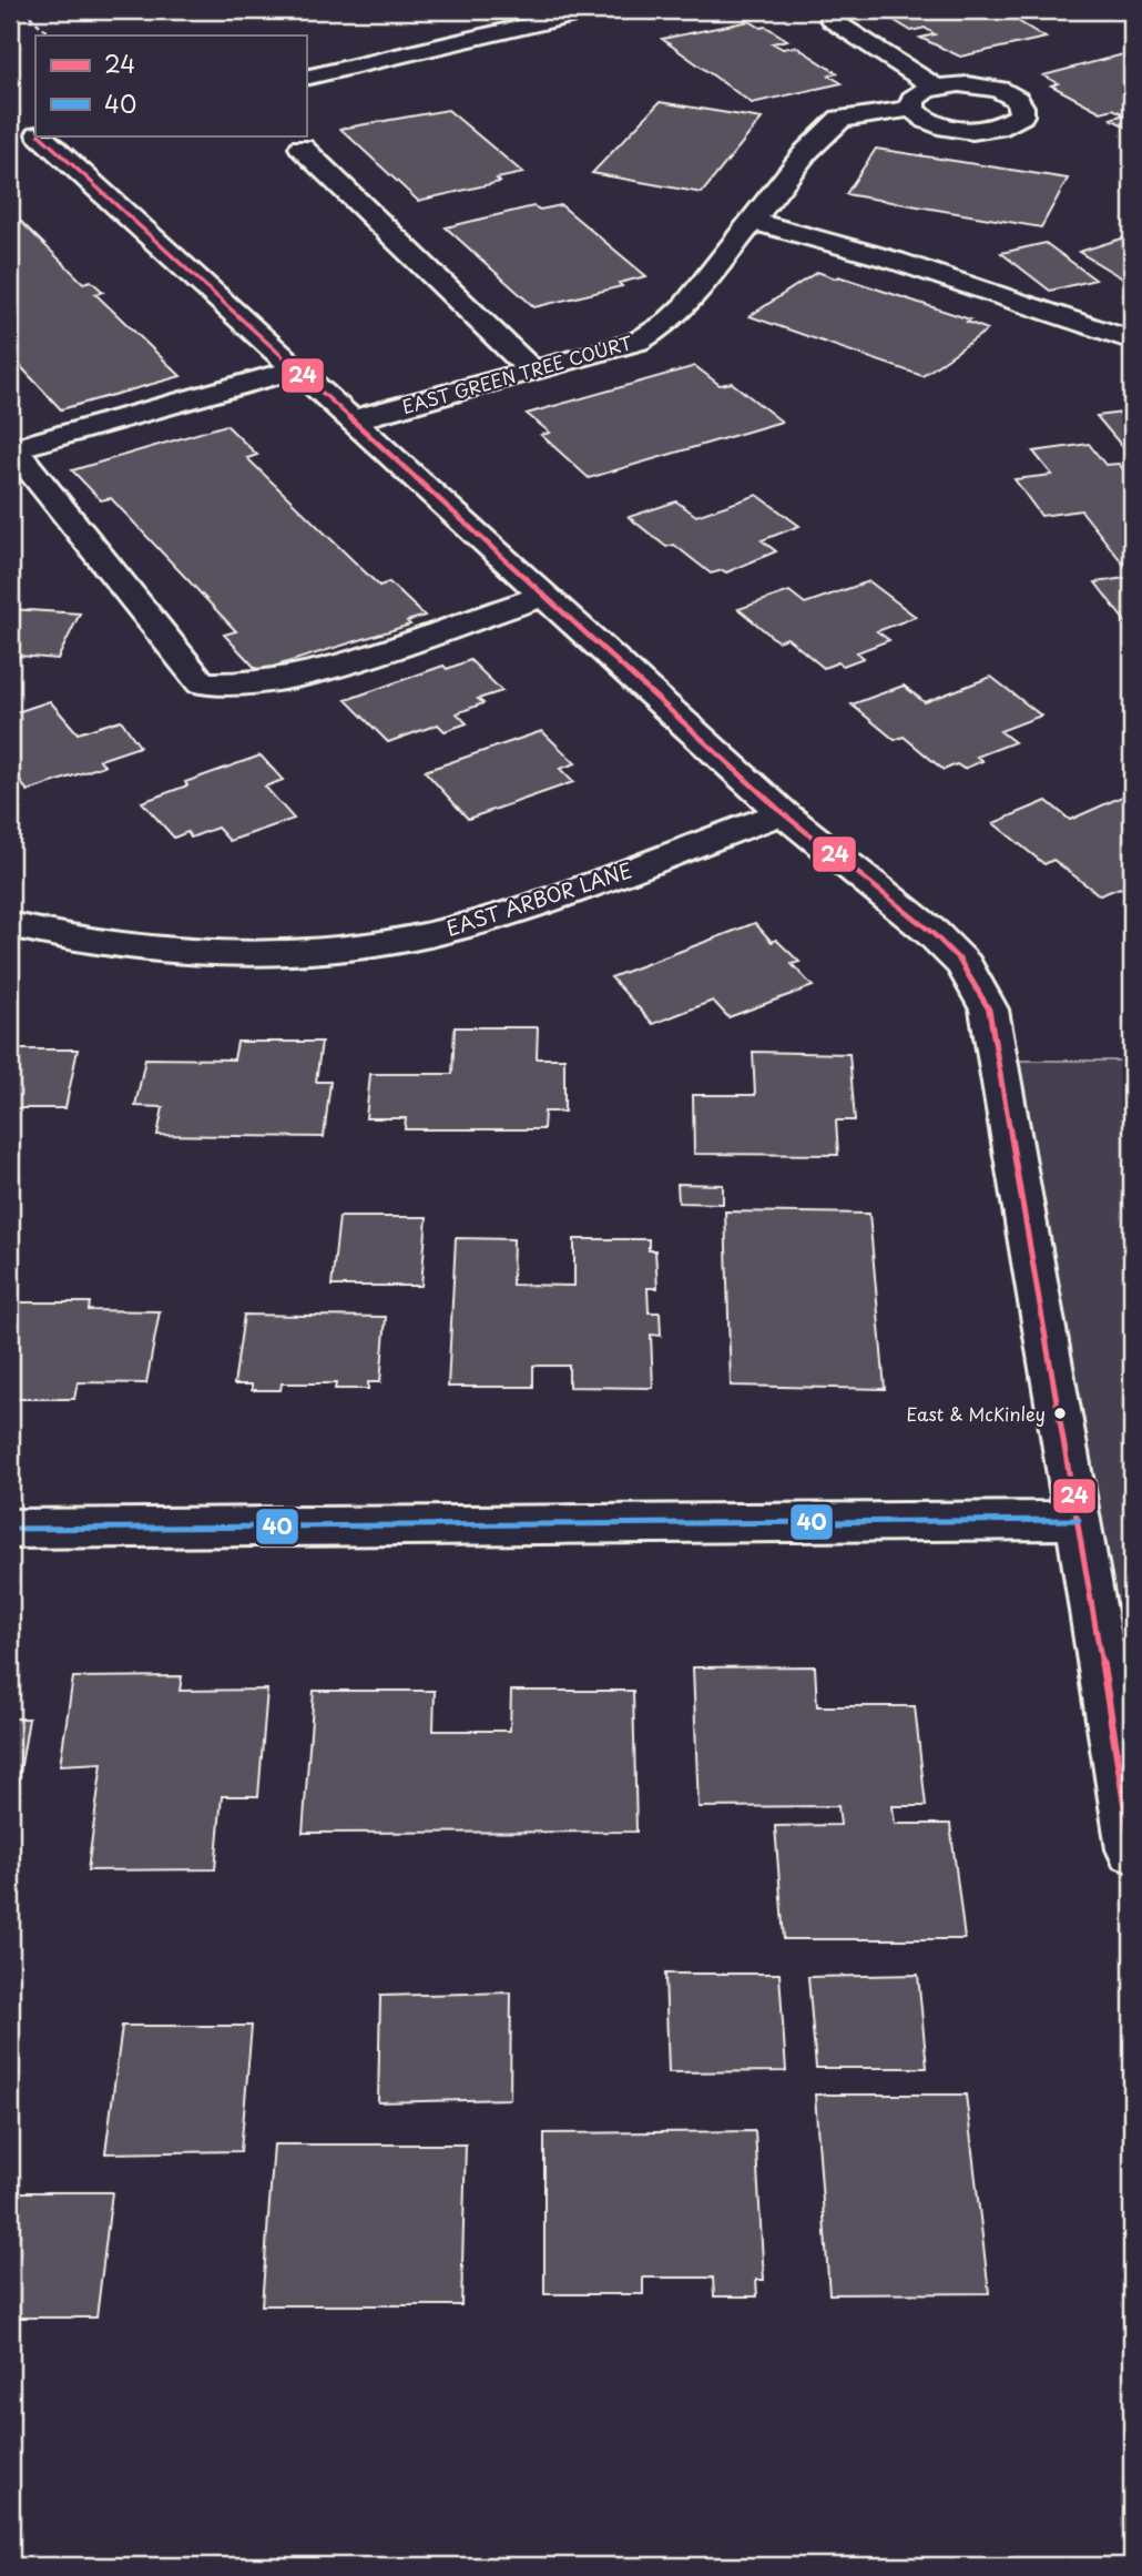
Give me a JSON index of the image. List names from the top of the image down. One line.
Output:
{"streets":{"street":["EAST GREEN TREE COURT","EAST ARBOR LANE"]},"places":["East & McKinley"],"lines":["transit line 24","transit line 40"],"legend":["24","40"]}
